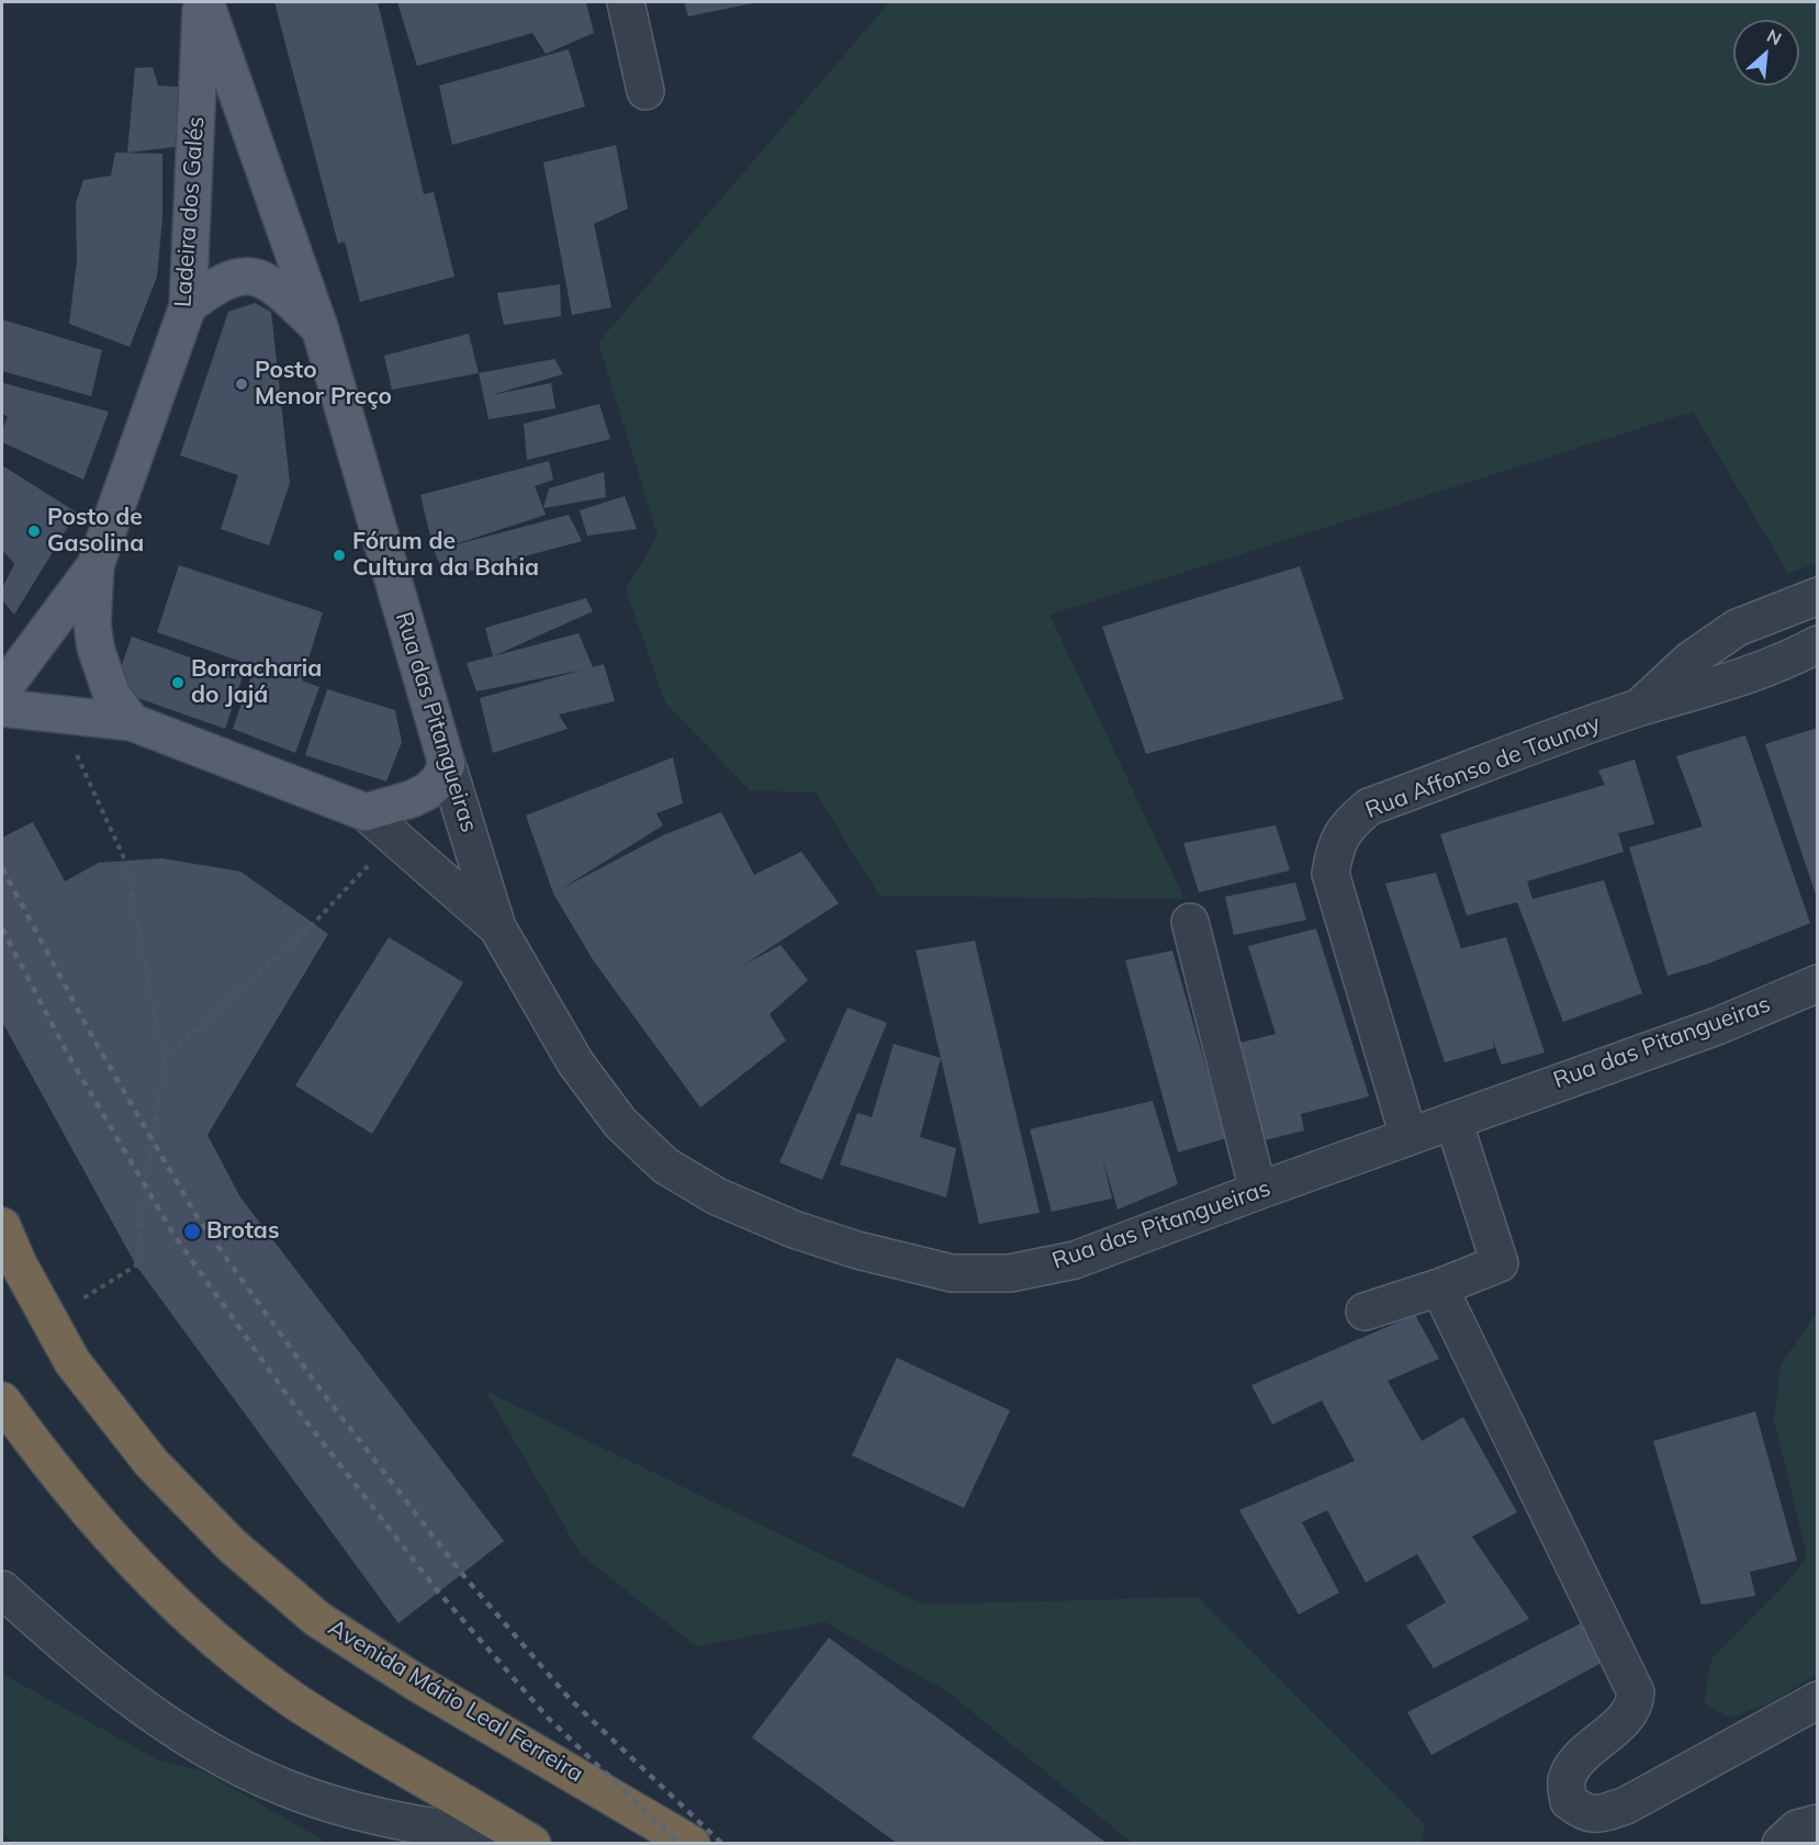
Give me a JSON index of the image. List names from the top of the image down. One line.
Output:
{"streets":{"highway":["Avenida Mário Leal Ferreira"],"main road":["Ladeira dos Galés","Rua das Pitangueiras"],"street":["Rua Affonso de Taunay"]},"crossings":[["Ladeira dos Galés","Rua das Pitangueiras"],["Rua das Pitangueiras","Rua Affonso de Taunay"]],"places":["Posto Menor Preço","Posto de Gasolina","Fórum de Cultura da Bahia","Borracharia do Jajá","Brotas"],"north":"top right"}
